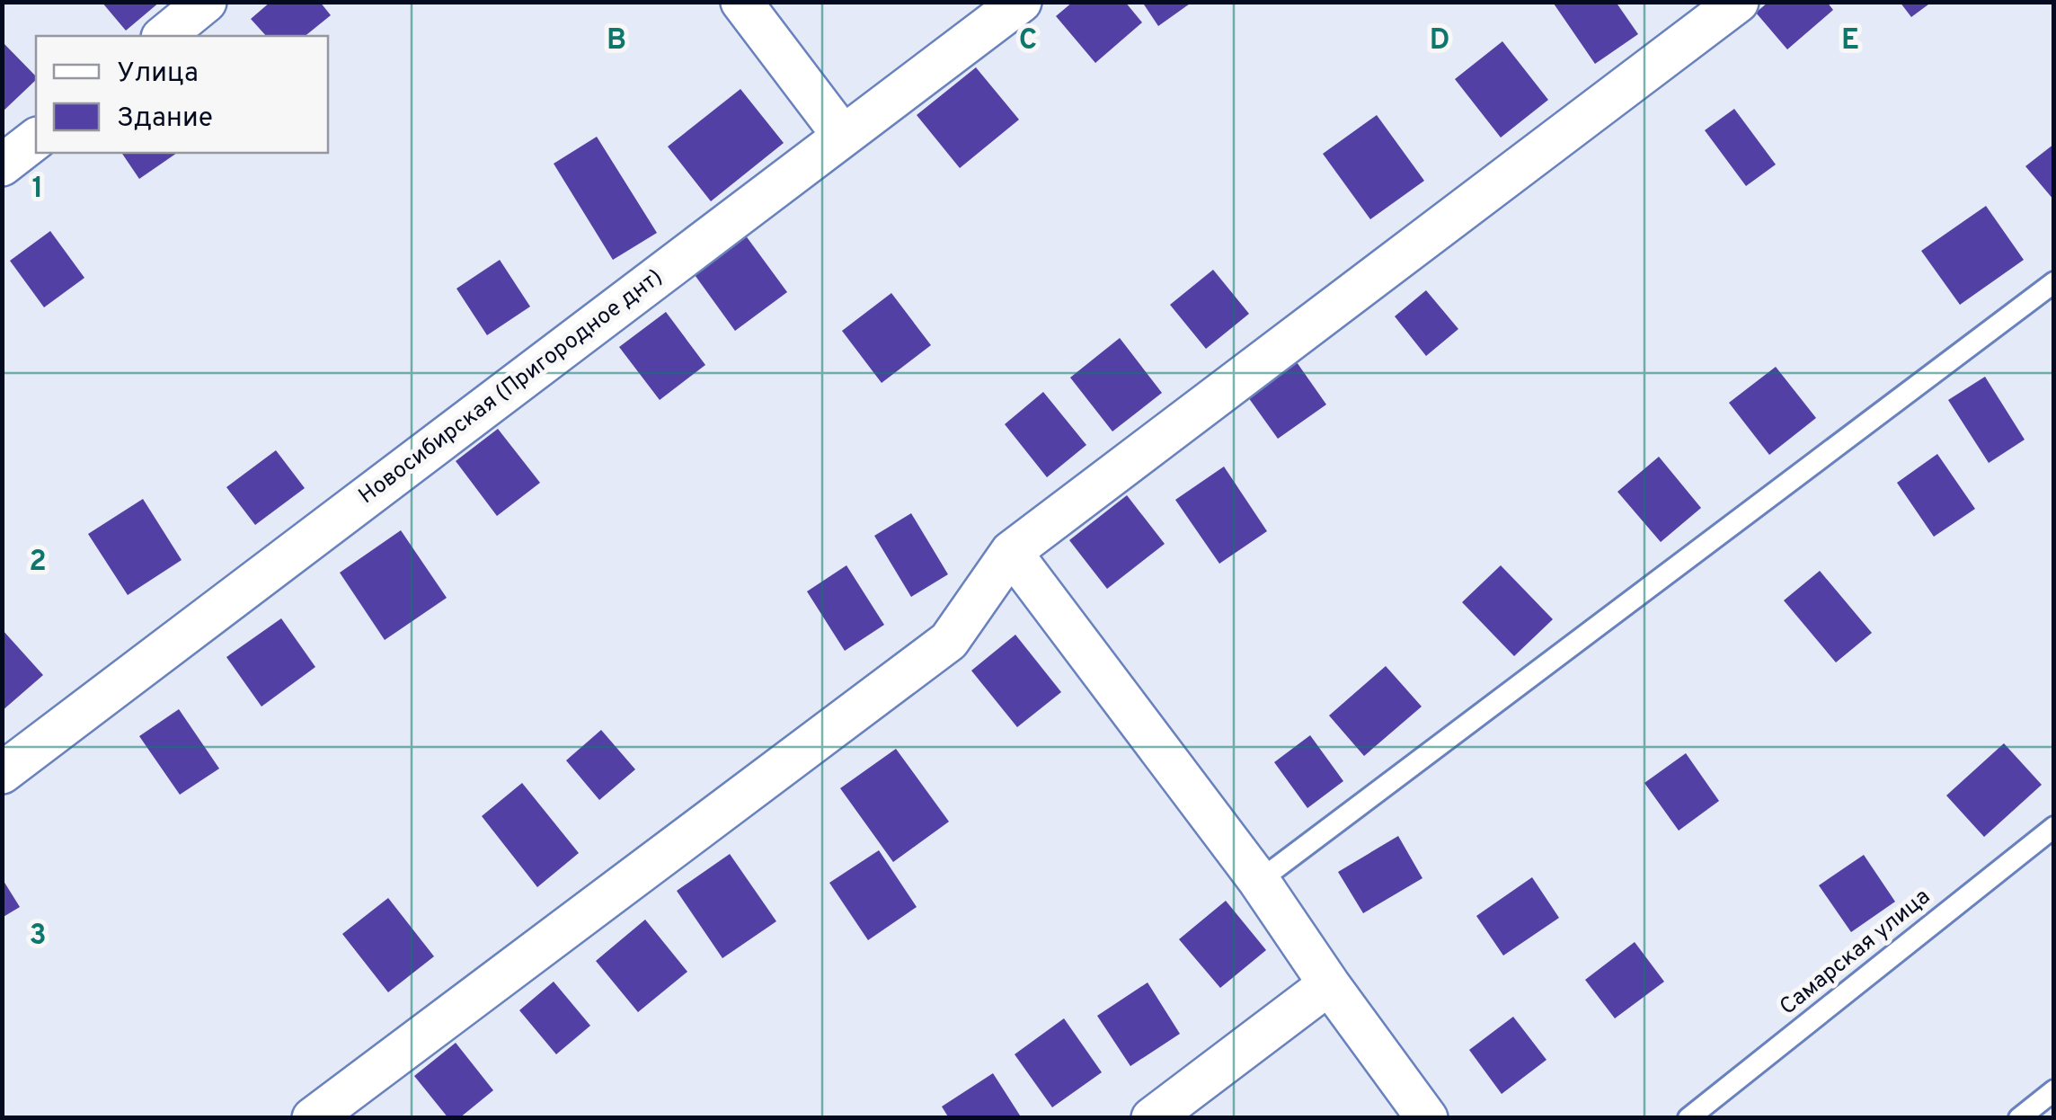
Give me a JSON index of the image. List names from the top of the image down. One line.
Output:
{"streets":{"street":["Новосибирская (Пригородное днт)"],"lane":["Самарская улица"]},"legend":["Улица","Здание"],"grid":{"columns":["B","C","D","E"],"rows":["1","2","3"]}}
